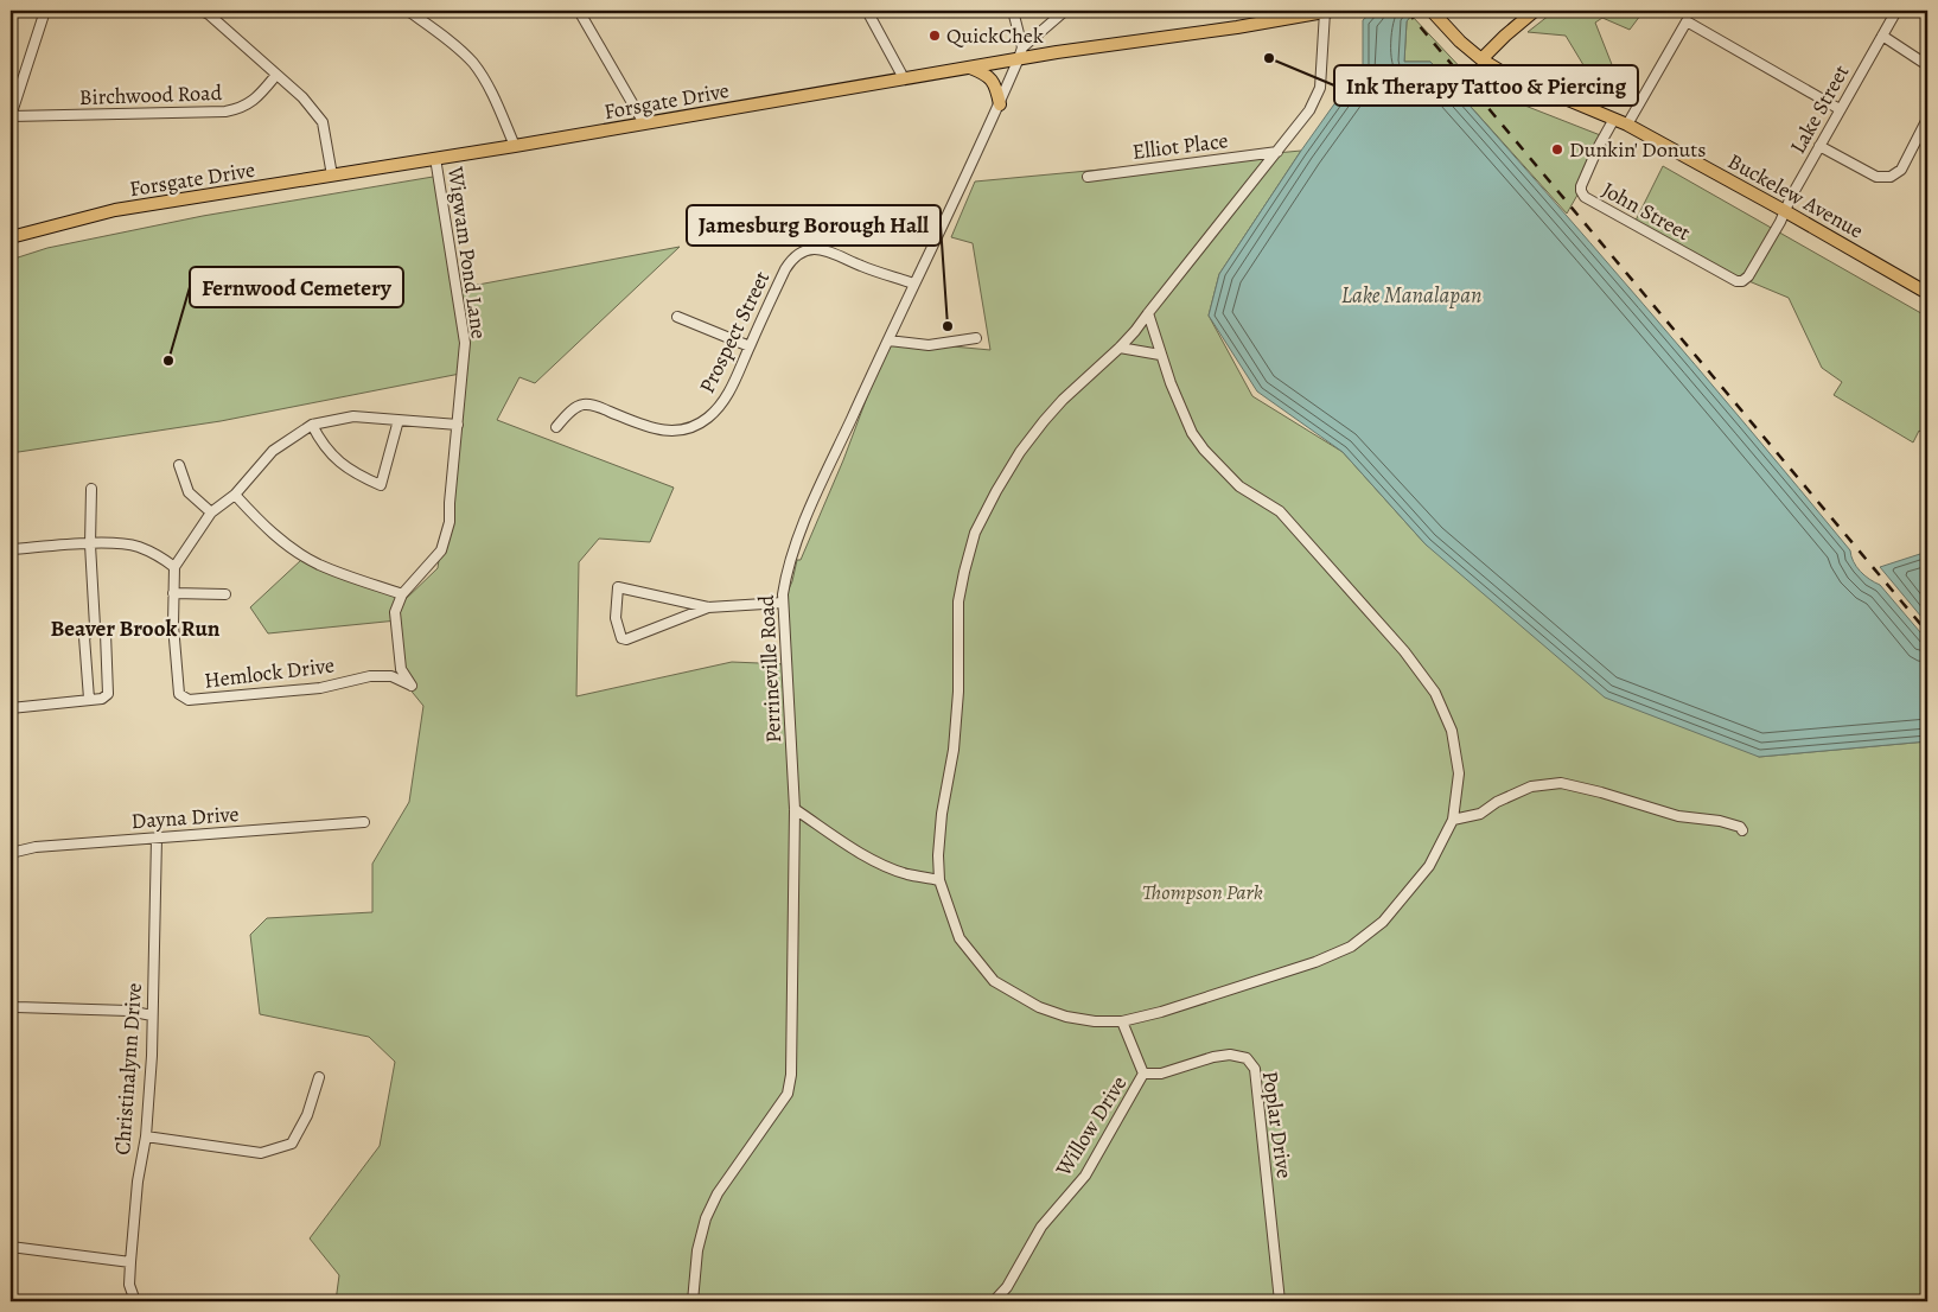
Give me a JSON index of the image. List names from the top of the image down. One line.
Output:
{"streets":{"main road":["Forsgate Drive","Buckelew Avenue"],"street":["Birchwood Road","Lake Street","Elliot Place","John Street","Wigwam Pond Lane","Prospect Street","Perrineville Road","Hemlock Drive","Dayna Drive","Christinalynn Drive","Poplar Drive","Willow Drive"]},"crossings":[["Forsgate Drive","Wigwam Pond Lane"],["Forsgate Drive","Perrineville Road"],["Lake Street","Buckelew Avenue"],["Lake Street","John Street"],["Buckelew Avenue","John Street"],["Wigwam Pond Lane","Hemlock Drive"],["Prospect Street","Perrineville Road"],["Dayna Drive","Christinalynn Drive"],["Poplar Drive","Willow Drive"]],"districts":["Beaver Brook Run"],"water":["Lake Manalapan"],"parks":["Thompson Park"],"places":["QuickChek","Ink Therapy Tattoo & Piercing","Dunkin' Donuts","Jamesburg Borough Hall","Fernwood Cemetery"]}
